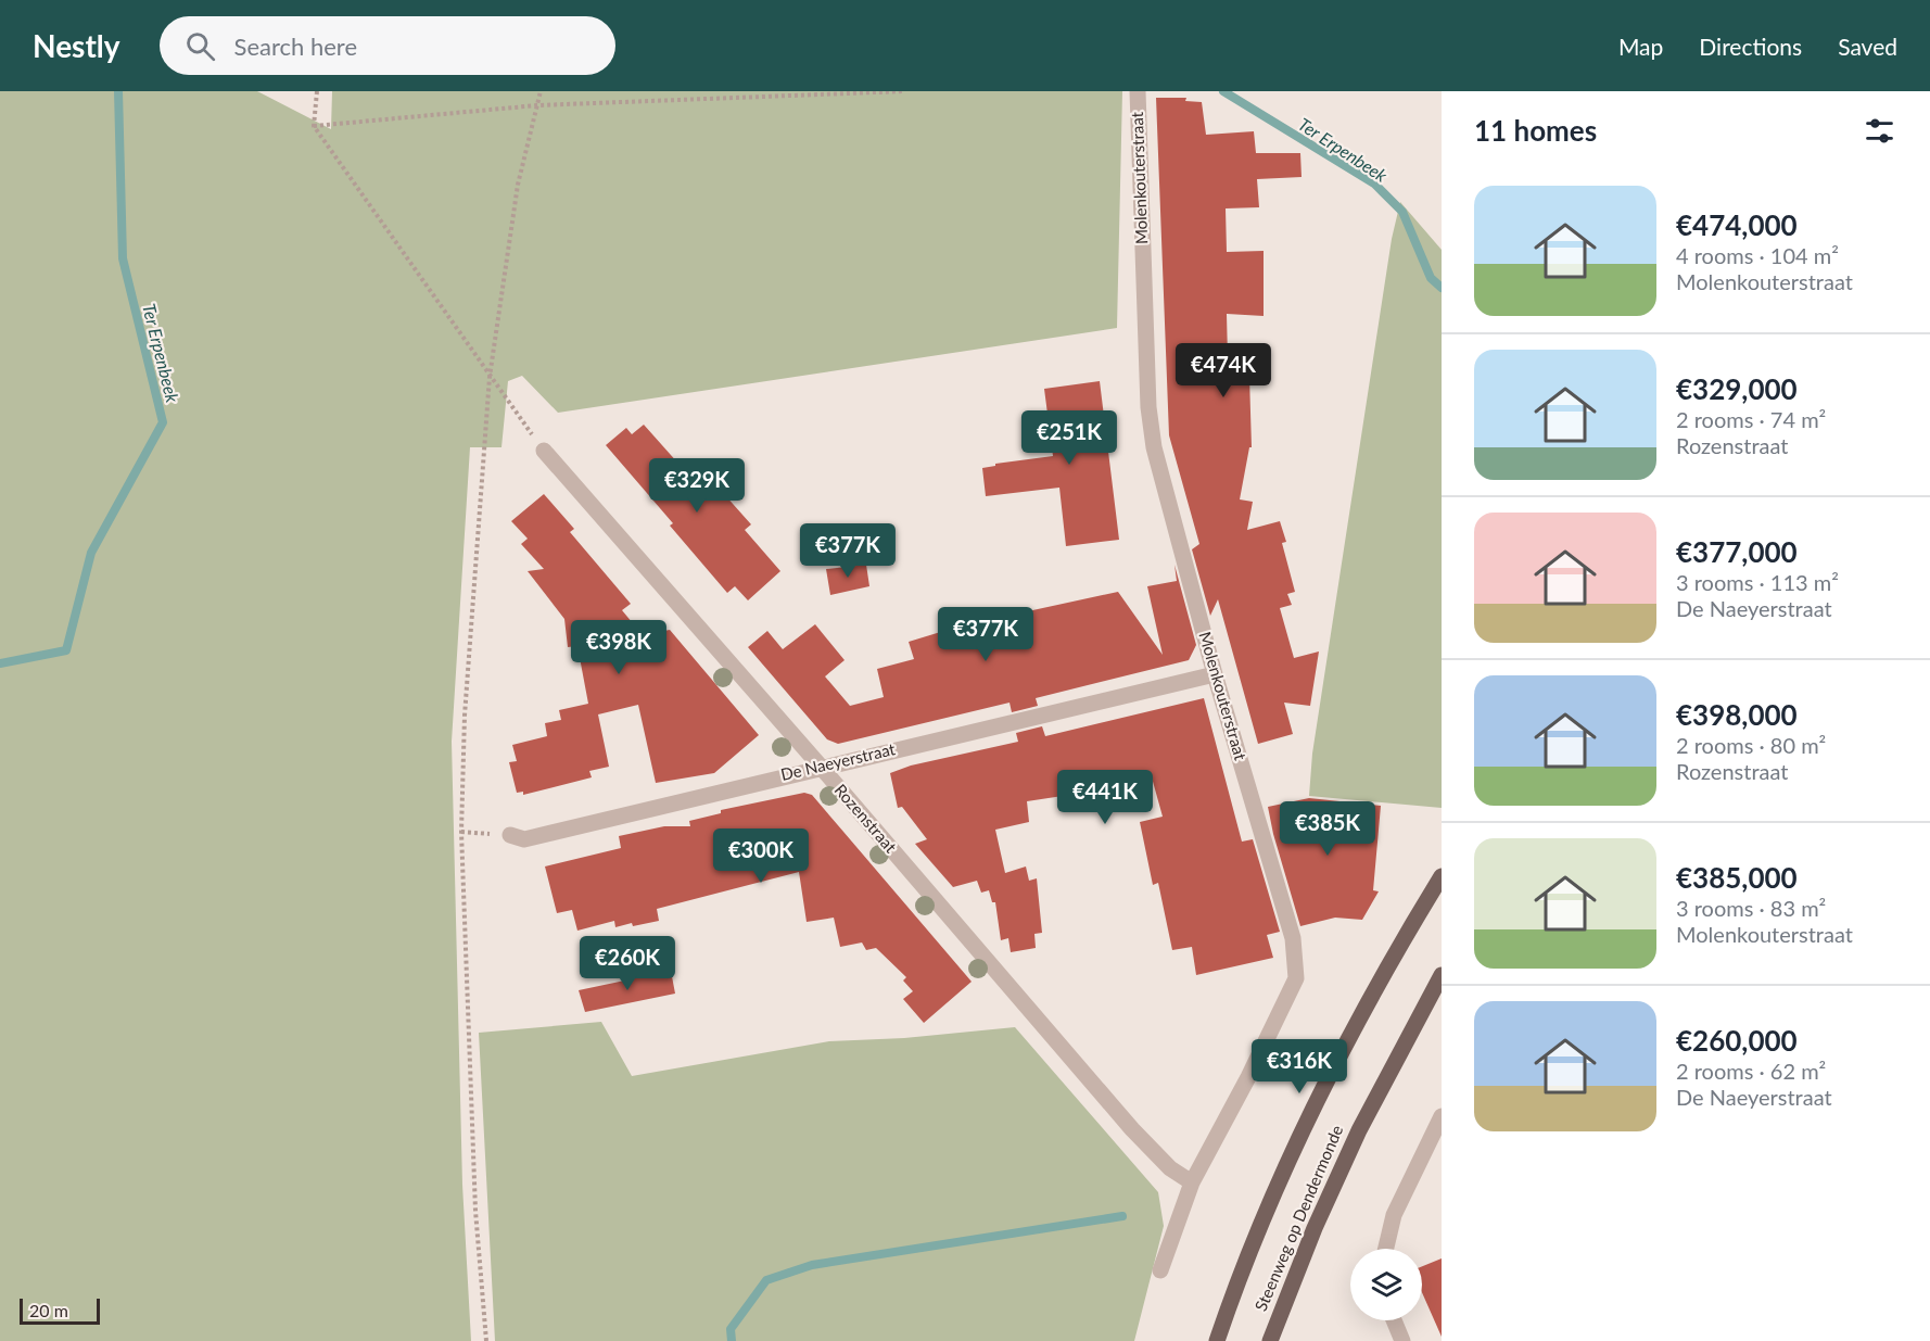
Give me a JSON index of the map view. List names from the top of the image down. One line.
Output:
{"streets":{"main road":["Steenweg op Dendermonde"],"street":["Molenkouterstraat","De Naeyerstraat","Rozenstraat"]},"crossings":[["Molenkouterstraat","De Naeyerstraat"],["Molenkouterstraat","Rozenstraat"],["De Naeyerstraat","Rozenstraat"]],"water":["Ter Erpenbeek"],"scale_bar":"20 m","page":{"header":"Nestly","search":"Search here","nav":["Map","Directions","Saved"],"heading":"11 homes","list":[{"name":"€474,000","note":"4 rooms · 104 m² · Molenkouterstraat"},{"name":"€329,000","note":"2 rooms · 74 m² · Rozenstraat"},{"name":"€377,000","note":"3 rooms · 113 m² · De Naeyerstraat"},{"name":"€398,000","note":"2 rooms · 80 m² · Rozenstraat"},{"name":"€385,000","note":"3 rooms · 83 m² · Molenkouterstraat"},{"name":"€260,000","note":"2 rooms · 62 m² · De Naeyerstraat"}],"price":["€474K","€251K","€329K","€377K","€377K","€398K","€441K","€385K","€300K","€260K","€316K"],"scale":"20 m"}}
